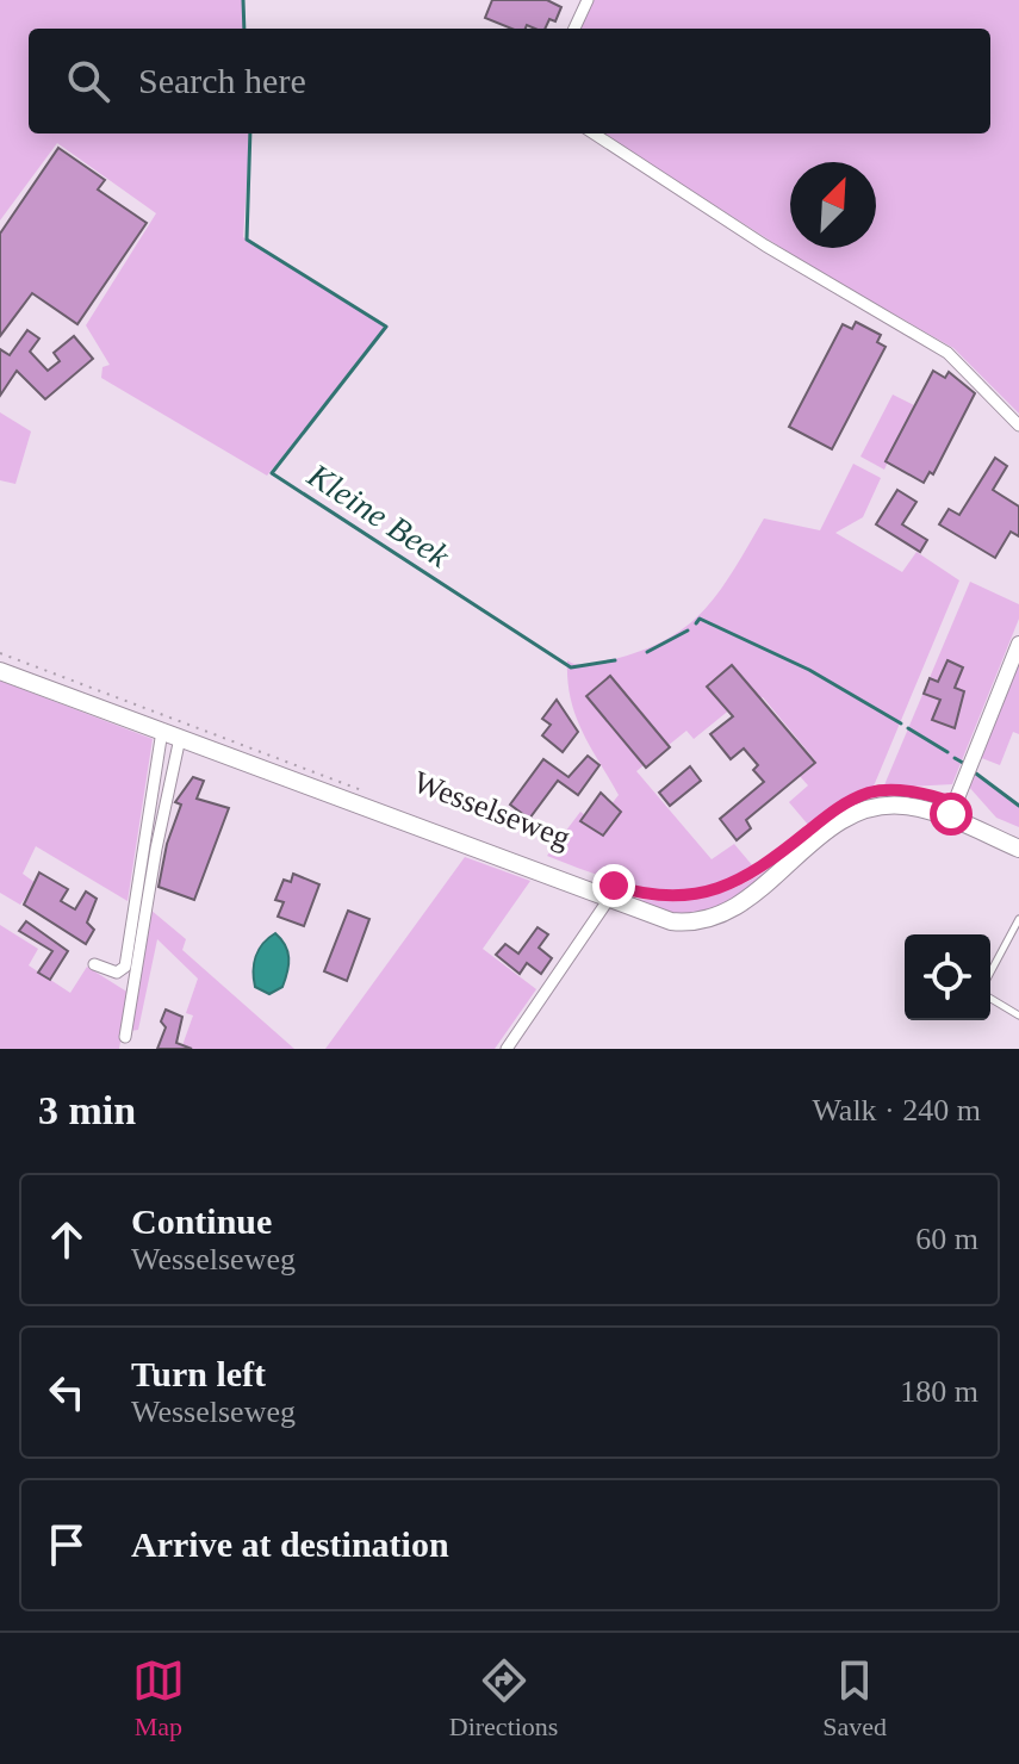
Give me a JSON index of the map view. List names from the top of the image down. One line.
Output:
{"streets":{"main road":["Wesselseweg"]},"water":["Kleine Beek"],"north":"top right","page":{"search":"Search here","heading":["3 min","Walk · 240 m"],"list":[["Continue","Wesselseweg","60 m"],["Turn left","Wesselseweg","180 m"],"Arrive at destination"],"nav":["Map","Directions","Saved"]}}
